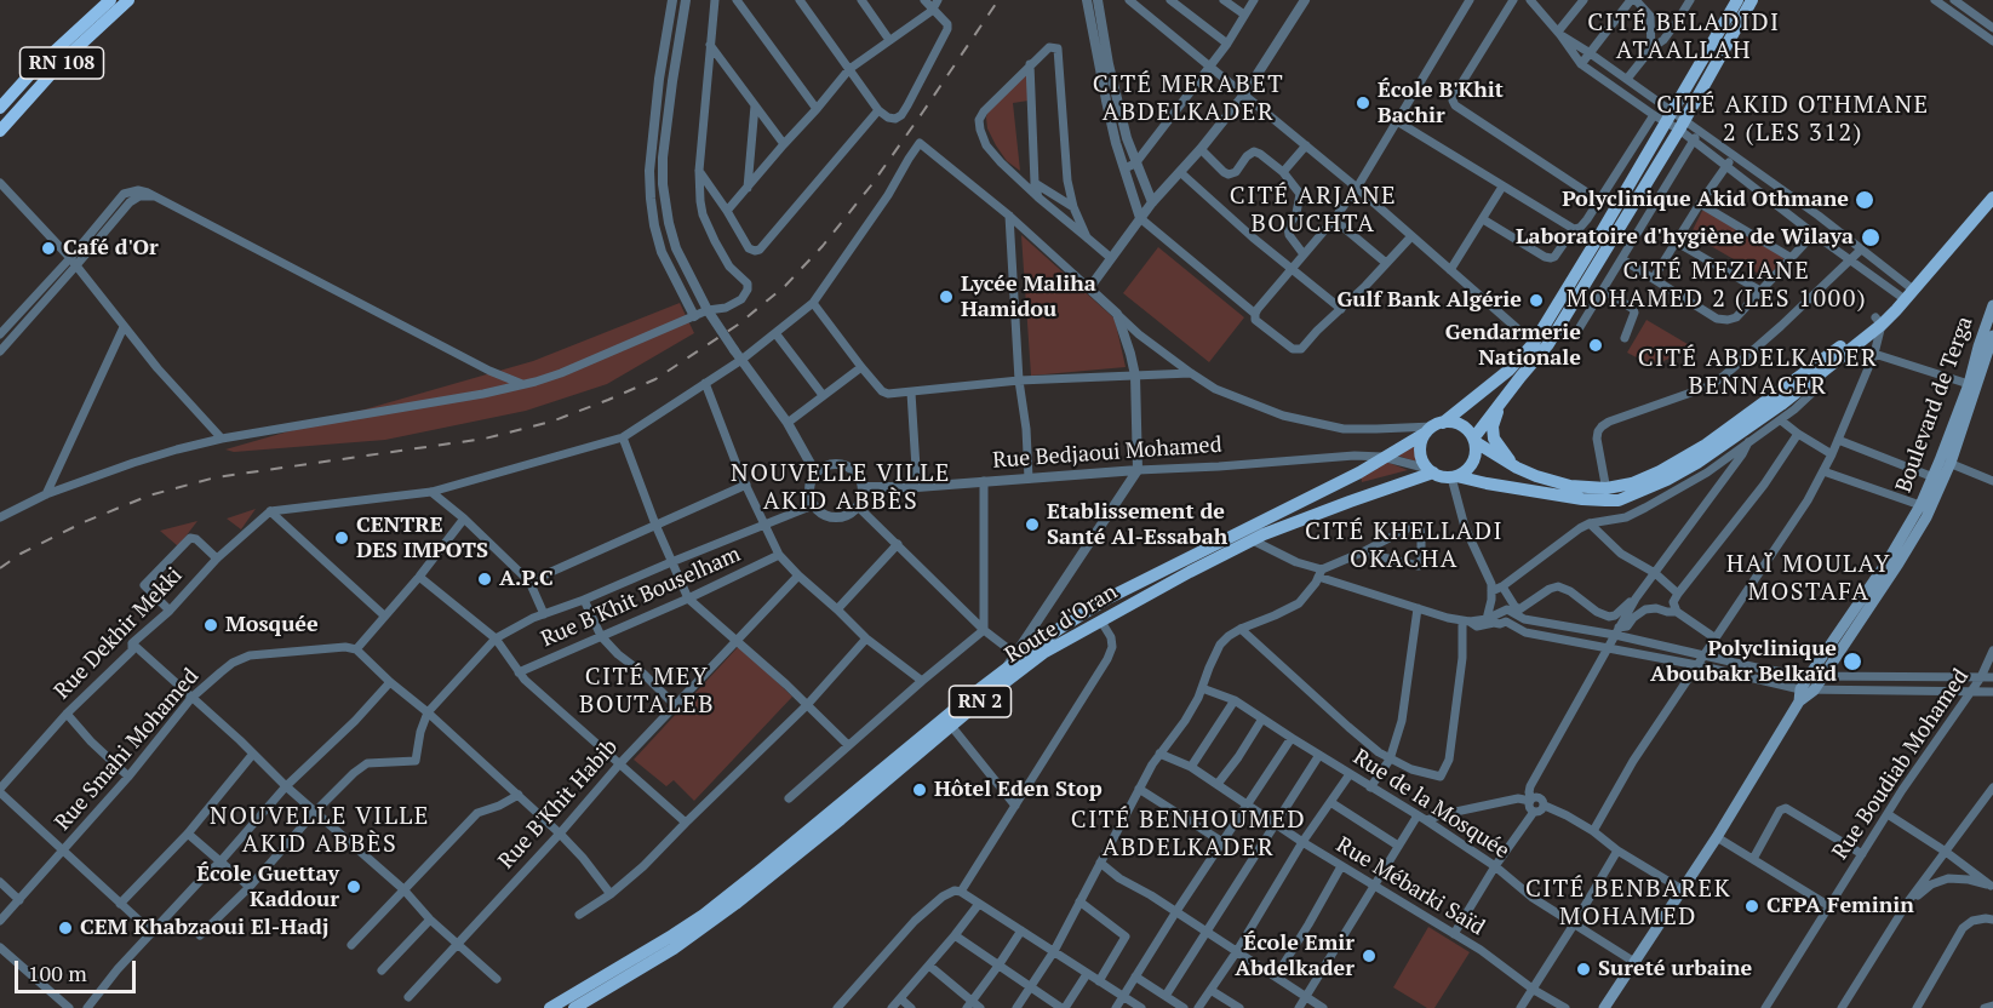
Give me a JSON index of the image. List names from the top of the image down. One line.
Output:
{"streets":{"highway":["RN 108"],"main road":["Boulevard de Terga","Route d'Oran","RN 2"],"street":["Rue Bedjaoui Mohamed","Rue B'Khit Bouselham","Rue Dekhir Mekki","Rue Smahi Mohamed","Rue Boudiab Mohamed","Rue B'Khit Habib","Rue de la Mosquée","Rue Mébarki Saïd"]},"crossings":[["Boulevard de Terga","Rue de la Mosquée"],["Rue Bedjaoui Mohamed","Route d'Oran"],["Rue Bedjaoui Mohamed","RN 2"],["Route d'Oran","RN 2"]],"districts":["CITÉ BELADIDI ATAALLAH","CITÉ MERABET ABDELKADER","CITÉ AKID OTHMANE 2 (LES 312)","CITÉ ARJANE BOUCHTA","CITÉ MEZIANE MOHAMED 2 (LES 1000)","CITÉ ABDELKADER BENNACER","NOUVELLE VILLE AKID ABBÈS","CITÉ KHELLADI OKACHA","HAÏ MOULAY MOSTAFA","CITÉ MEY BOUTALEB","NOUVELLE VILLE AKID ABBÈS","CITÉ BENHOUMED ABDELKADER","CITÉ BENBAREK MOHAMED"],"places":["École B'Khit Bachir","Polyclinique Akid Othmane","Laboratoire d'hygiène de Wilaya","Café d'Or","Lycée Maliha Hamidou","Gulf Bank Algérie","Gendarmerie Nationale","Etablissement de Santé Al-Essabah","CENTRE DES IMPOTS","A.P.C","Mosquée","Polyclinique Aboubakr Belkaïd","Hôtel Eden Stop","École Guettay Kaddour","CFPA Feminin","CEM Khabzaoui El-Hadj","École Emir Abdelkader","Sureté urbaine"],"scale_bar":"100 m"}
